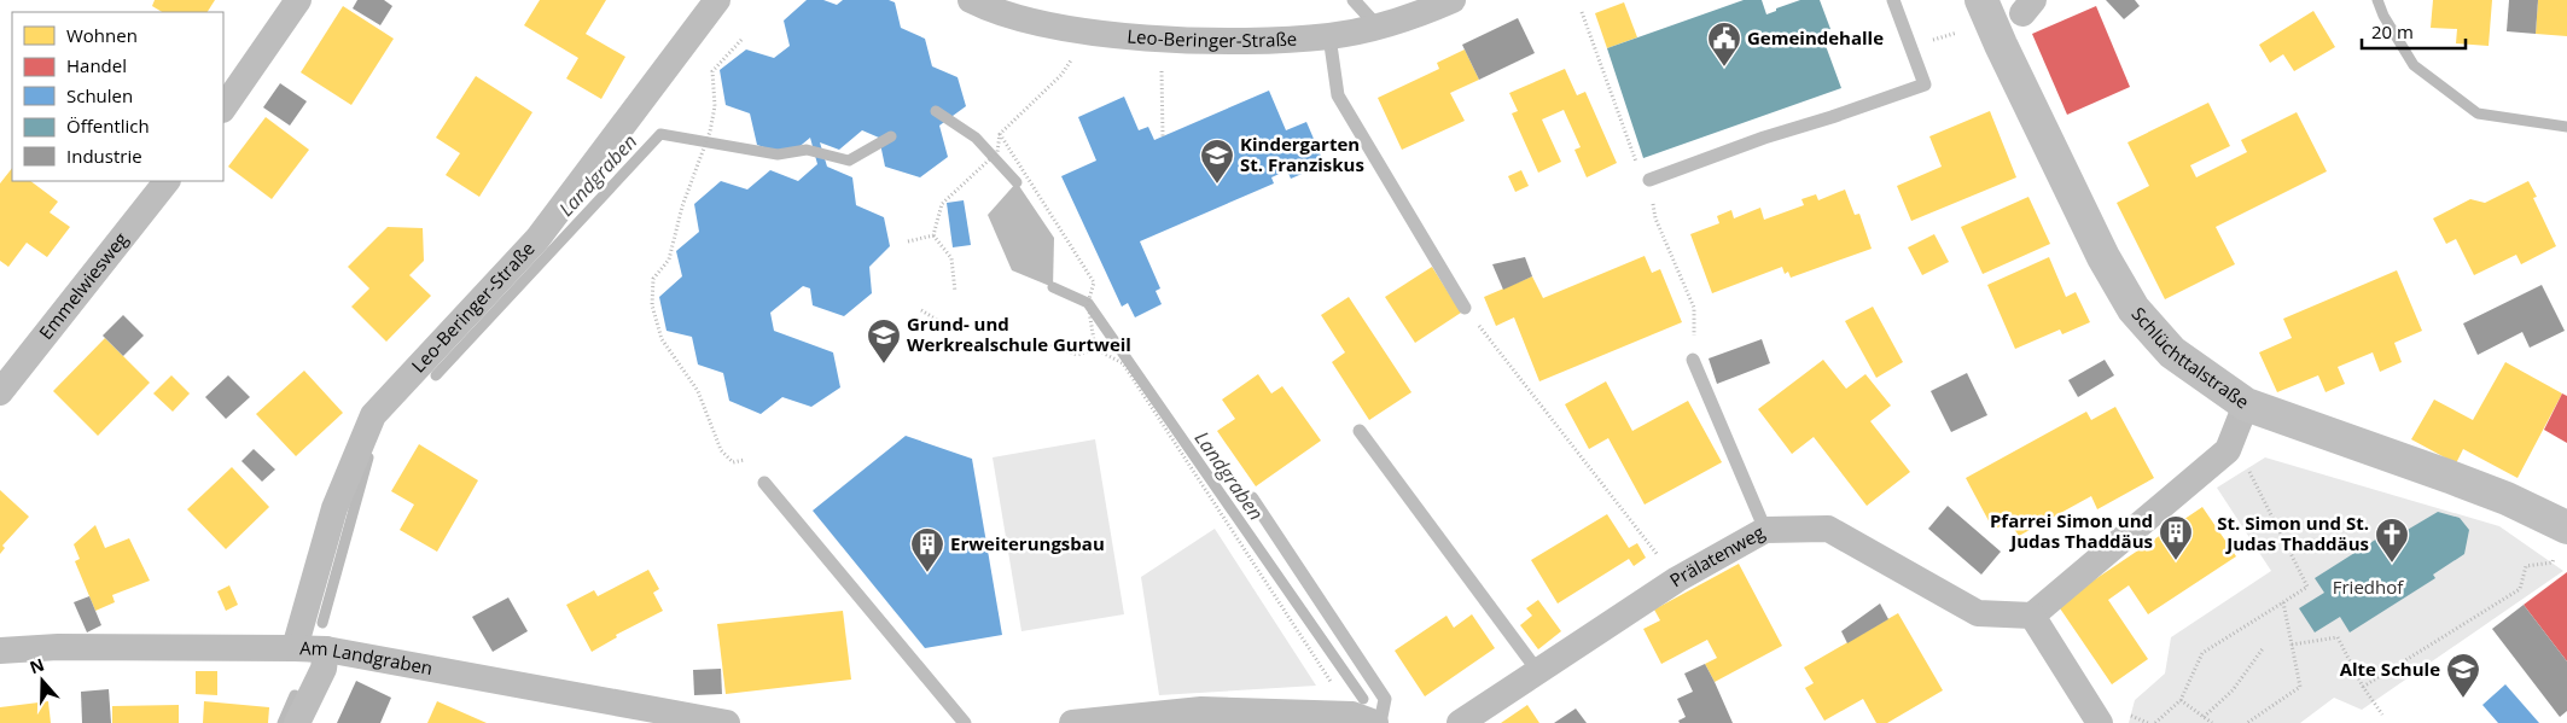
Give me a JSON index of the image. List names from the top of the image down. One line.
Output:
{"streets":{"main road":["Schlüchttalstraße"],"street":["Leo-Beringer-Straße","Emmelwiesweg","Prälatenweg","Am Landgraben"]},"crossings":[["Leo-Beringer-Straße","Am Landgraben"]],"water":["Landgraben"],"parks":["Friedhof"],"places":{"public building":["Gemeindehalle"],"school or university":["Kindergarten St. Franziskus","Grund- und Werkrealschule Gurtweil","Alte Schule"],"building":["Pfarrei Simon und Judas Thaddäus","Erweiterungsbau"],"church":["St. Simon und St. Judas Thaddäus"]},"legend":["Wohnen","Handel","Schulen","Öffentlich","Industrie"],"scale_bar":"20 m","north":"top"}
